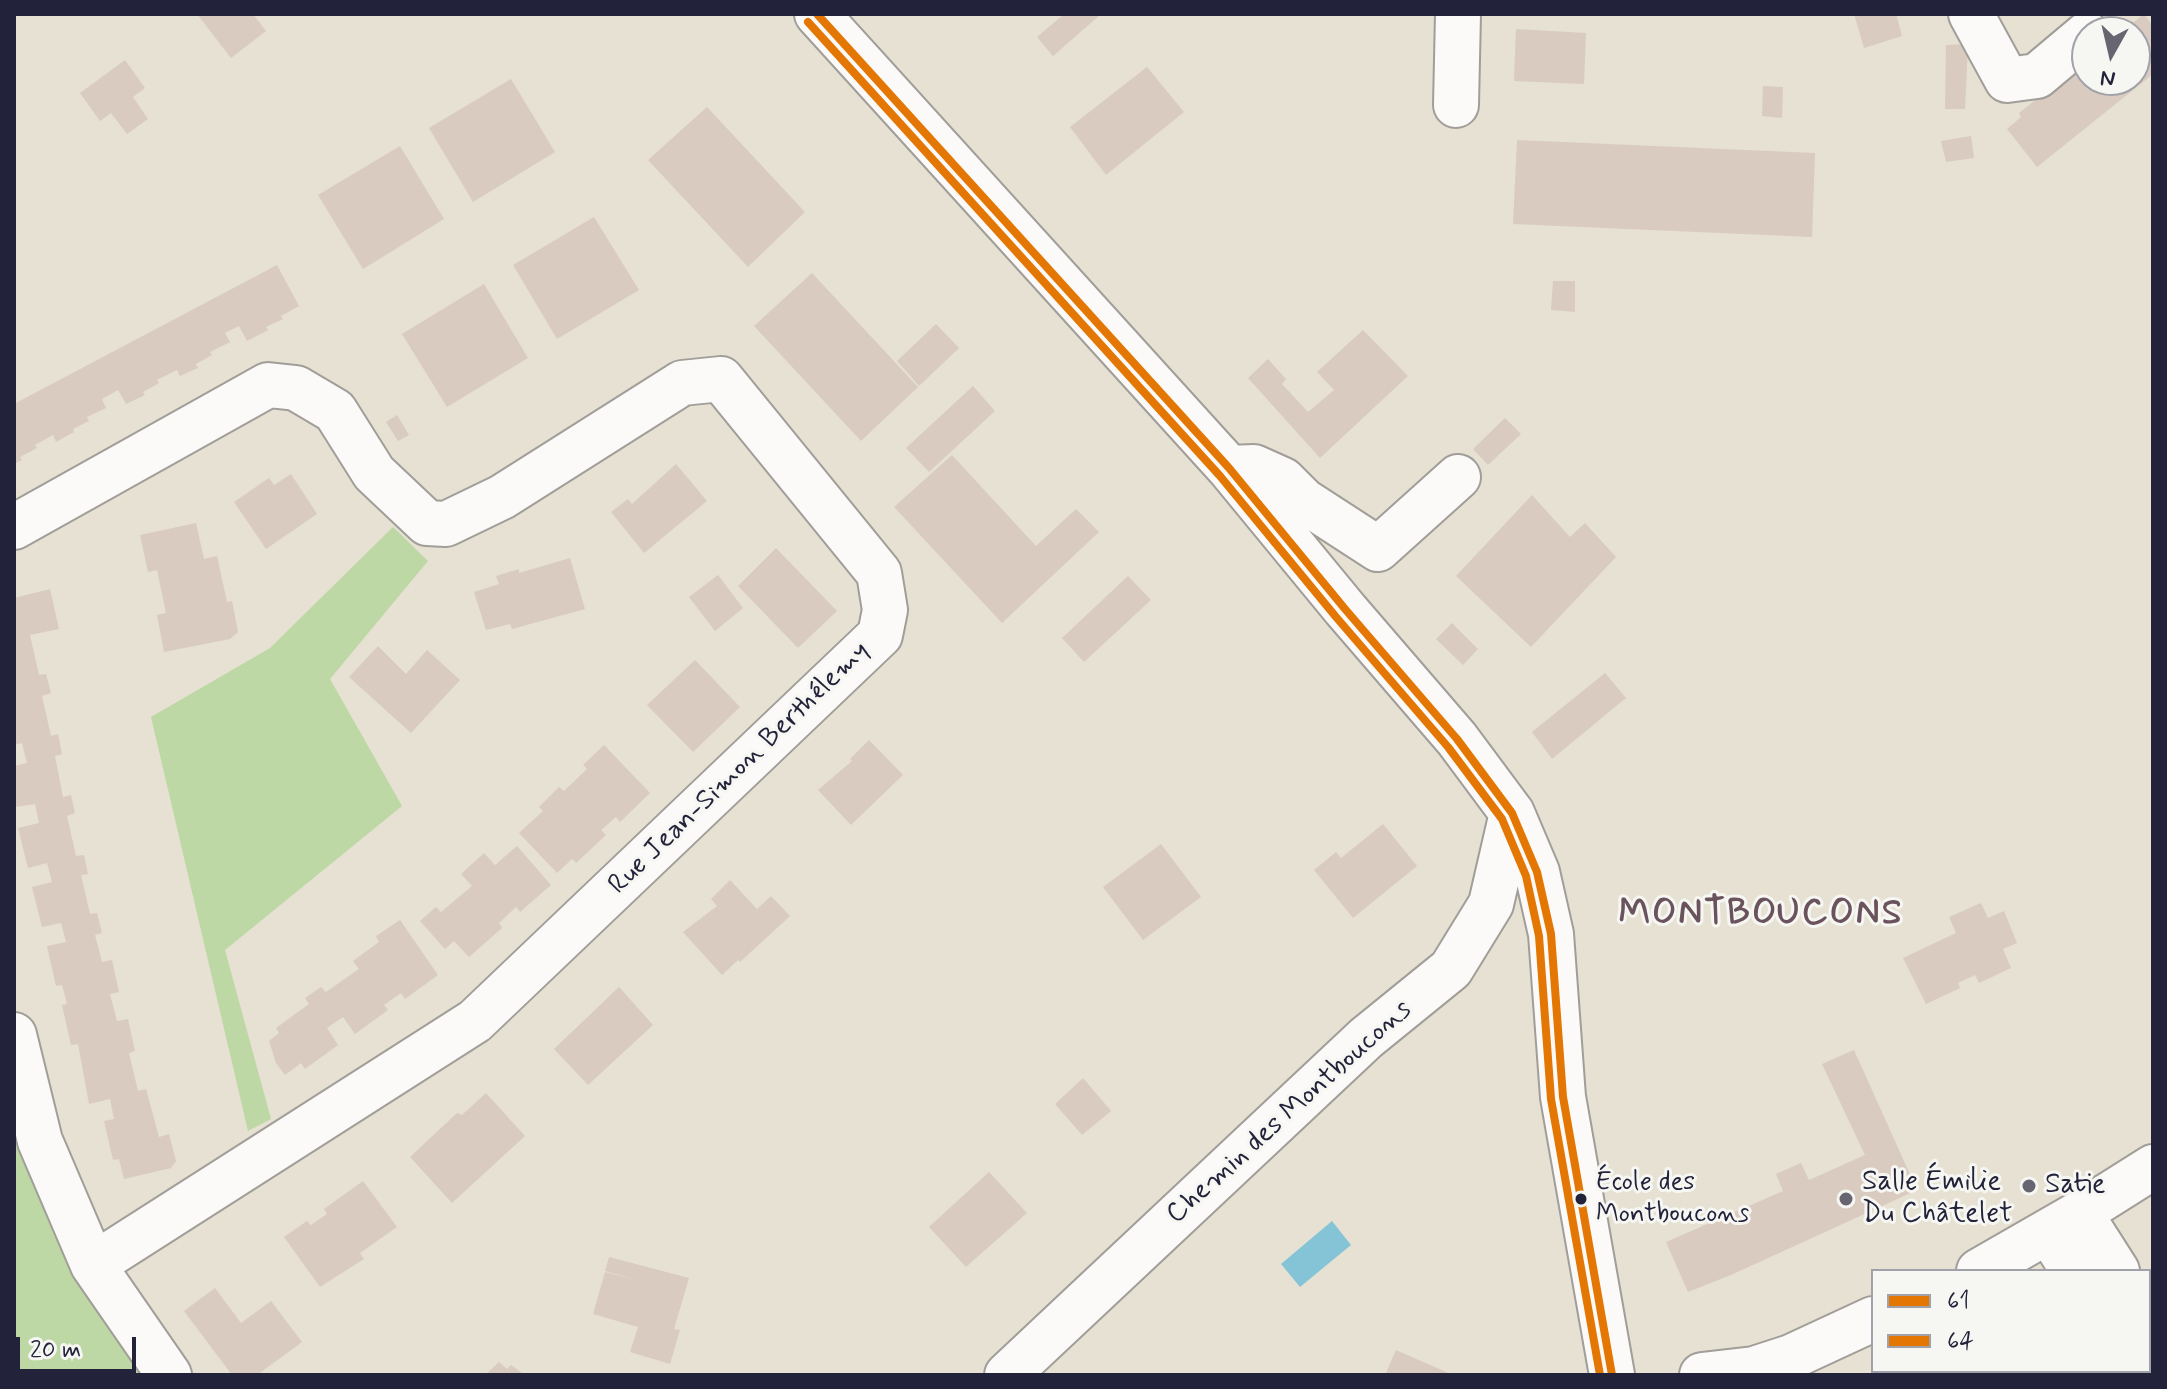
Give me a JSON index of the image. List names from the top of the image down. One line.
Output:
{"streets":{"street":["Rue Jean-Simon Berthélemy","Chemin des Montboucons"]},"districts":["MONTBOUCONS"],"places":["Satie","École des Montboucons","Salle Émilie Du Châtelet"],"lines":["transit line 61","transit line 64"],"legend":["61","64"],"scale_bar":"20 m","north":"bottom"}
